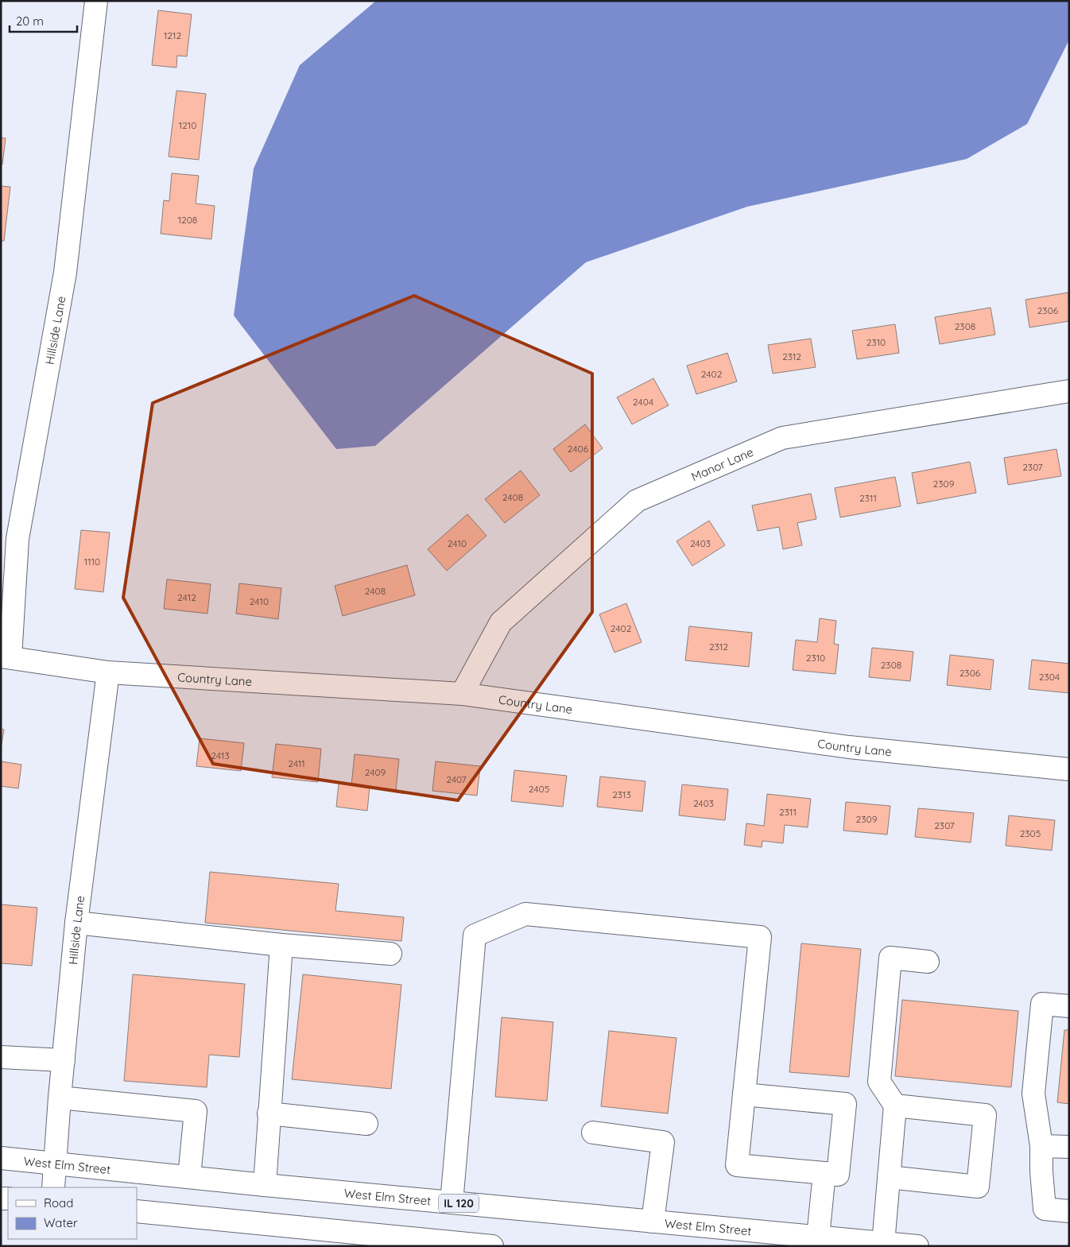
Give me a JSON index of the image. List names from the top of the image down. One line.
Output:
{"streets":{"street":["Hillside Lane","Manor Lane","Country Lane","West Elm Street","IL 120"]},"crossings":[["Hillside Lane","Country Lane"],["Hillside Lane","West Elm Street"],["Manor Lane","Country Lane"]],"house_numbers":["1212","1210","1208","2306","2308","2310","2312","2402","2404","2406","2307","2309","2408","2311","2410","2403","1110","2408","2412","2410","2402","2312","2310","2308","2306","2304","2413","2411","2409","2407","2405","2313","2403","2311","2309","2307","2305"],"legend":["Road","Water"],"scale_bar":"20 m"}
